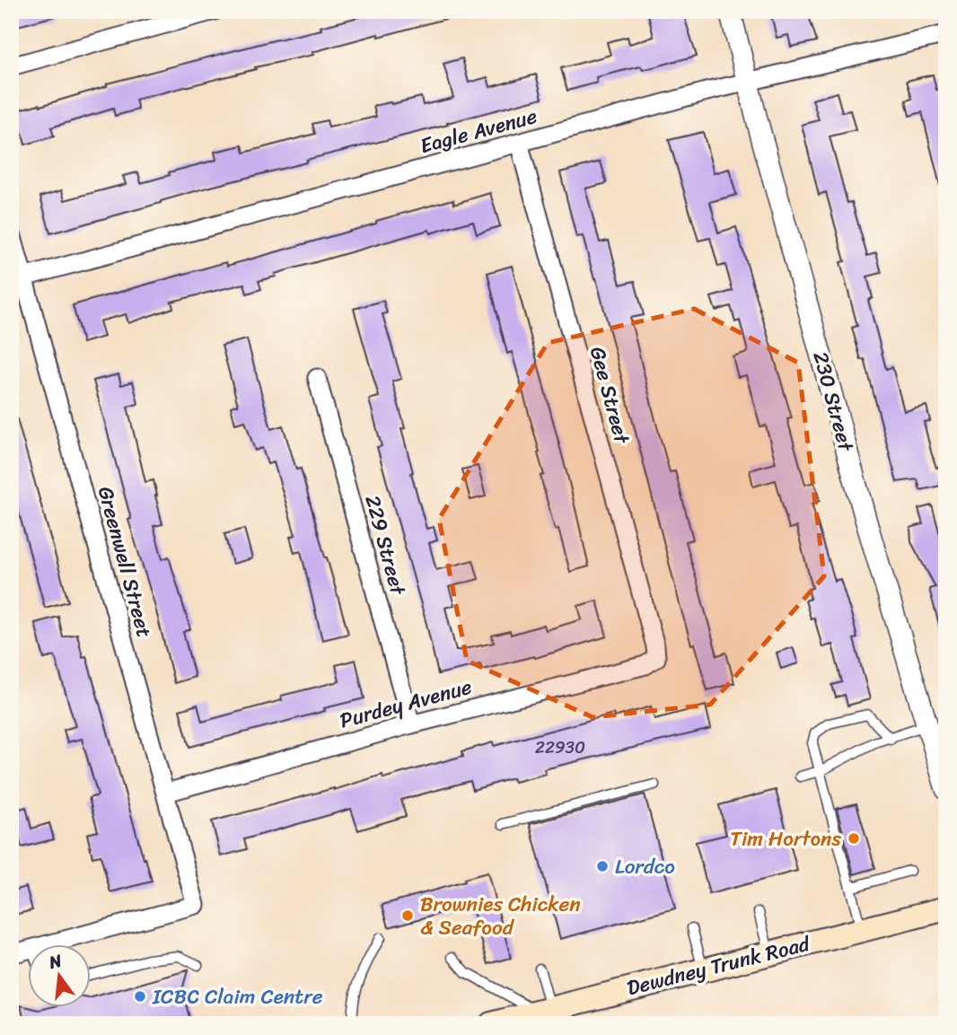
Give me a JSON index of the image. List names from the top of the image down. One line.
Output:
{"streets":{"main road":["Dewdney Trunk Road"],"street":["Eagle Avenue","Gee Street","230 Street","229 Street","Greenwell Street","Purdey Avenue"]},"crossings":[["Eagle Avenue","Gee Street"],["Eagle Avenue","230 Street"],["Eagle Avenue","Greenwell Street"],["Gee Street","Purdey Avenue"],["229 Street","Purdey Avenue"],["Greenwell Street","Purdey Avenue"]],"places":["Tim Hortons","Lordco","Brownies Chicken & Seafood","ICBC Claim Centre"],"house_numbers":["22930"],"north":"top"}
